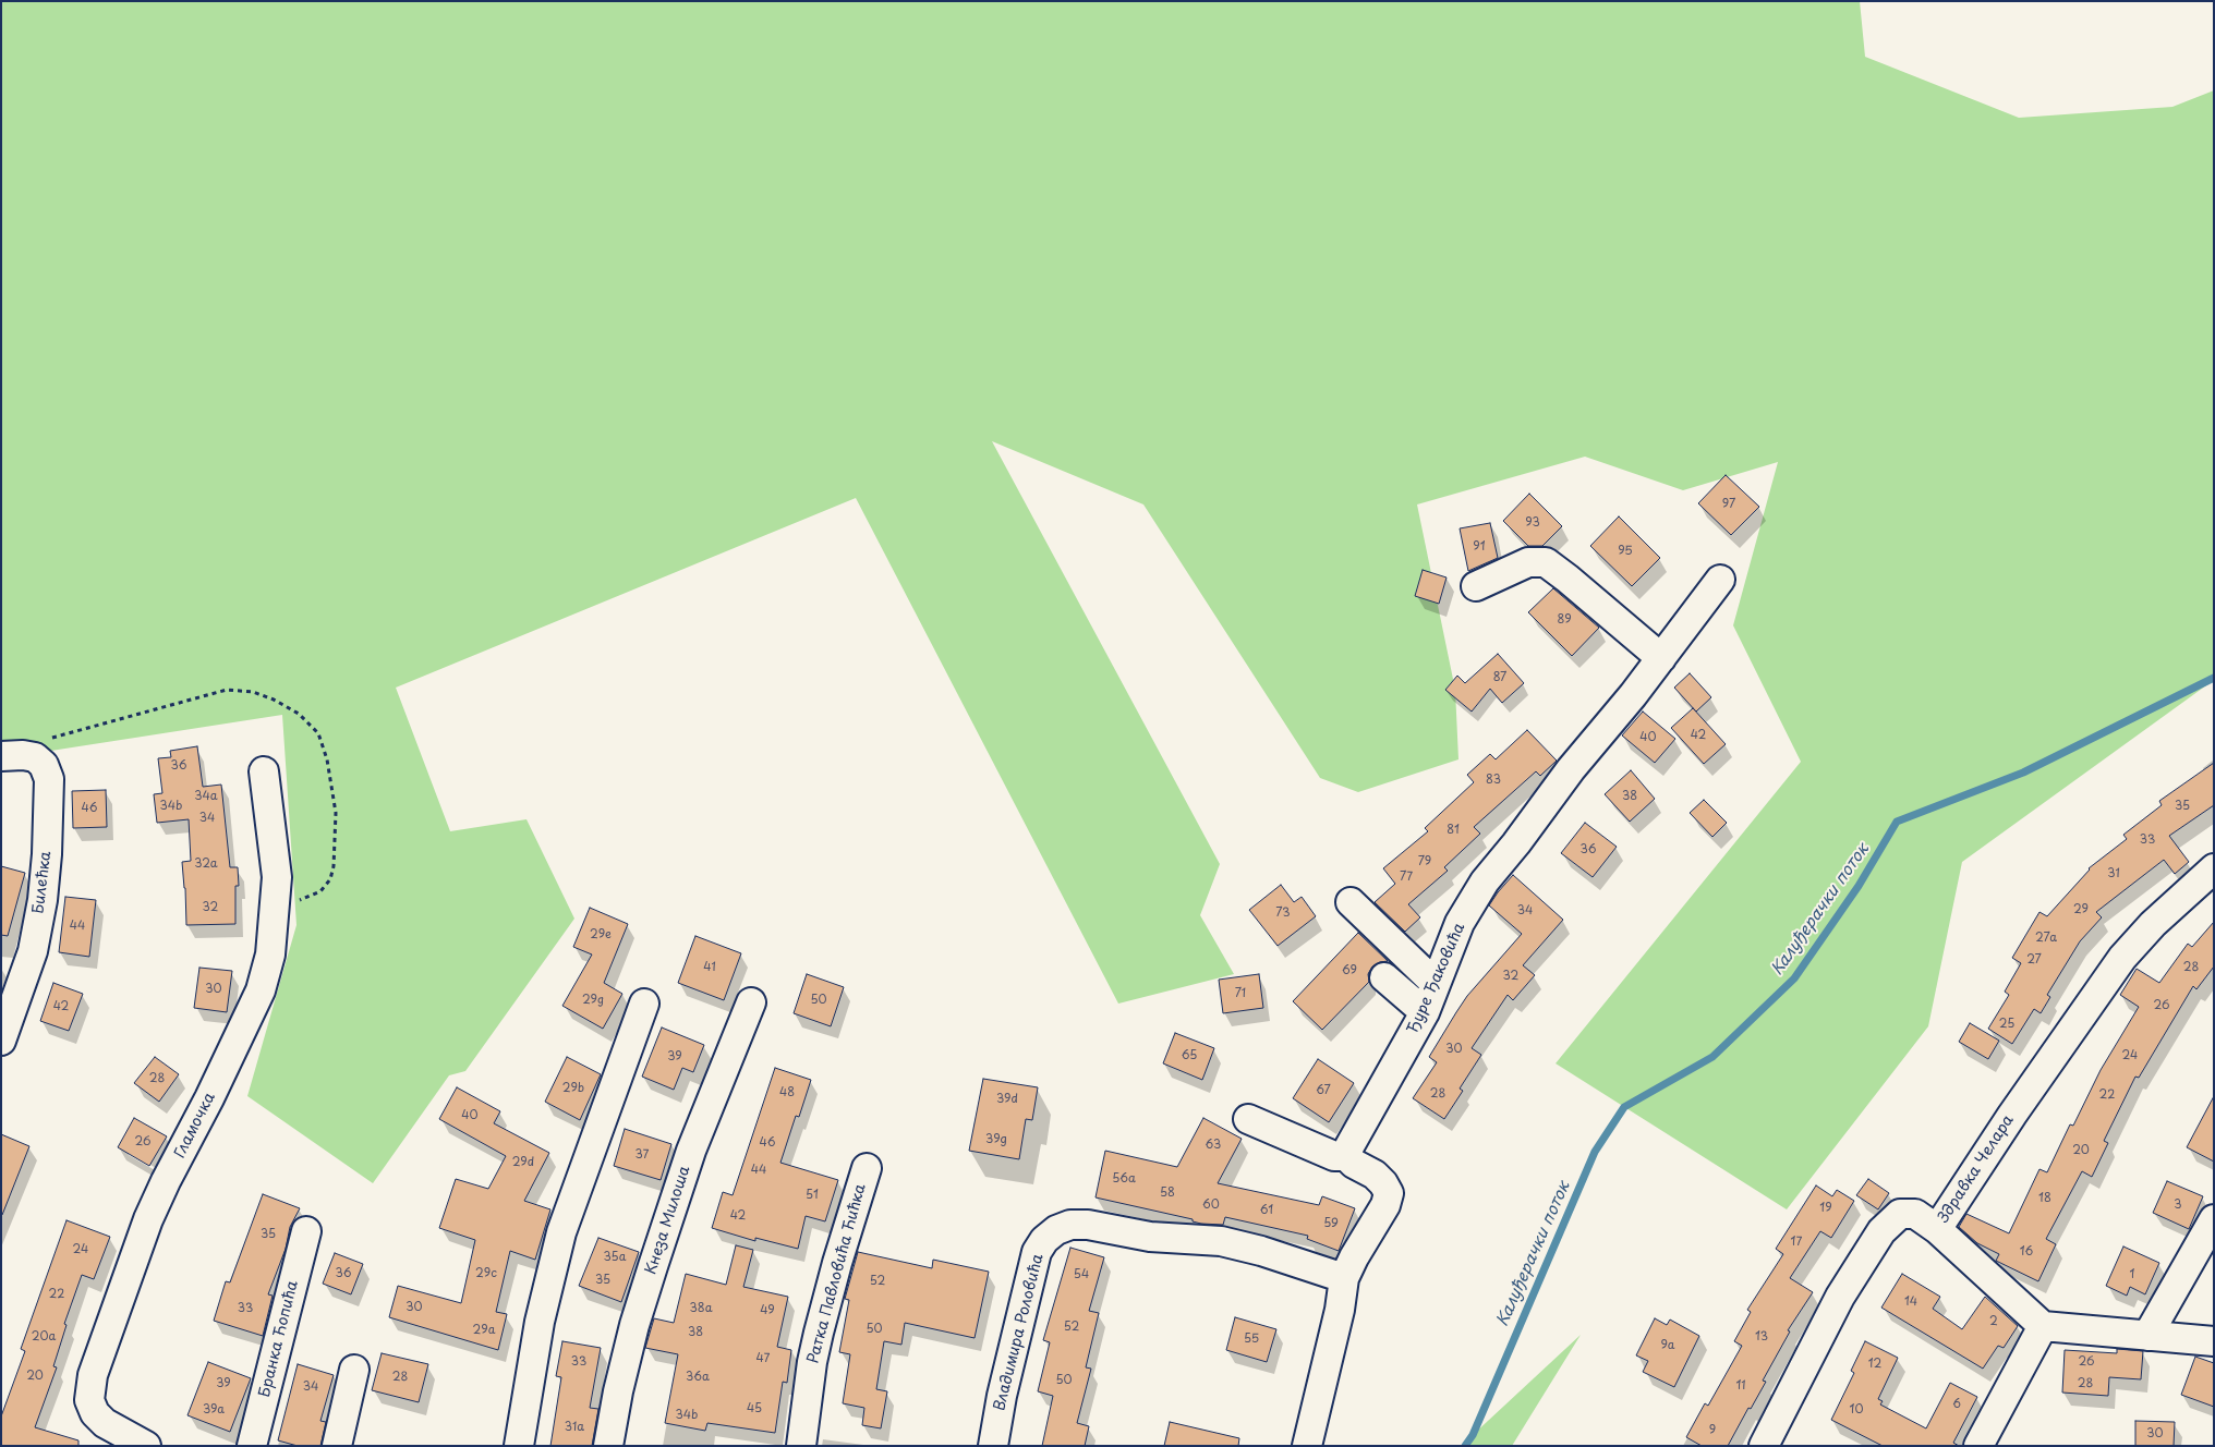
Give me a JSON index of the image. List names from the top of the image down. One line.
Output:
{"streets":{"street":["Билећка","Ђуре Ђаковића","Гламочка","Здравка Челара","Кнеза Милоша","Ратка Павловића Ћићка","Владимира Роловића","Бранка Ћопића"]},"water":["Калуђерачки поток"],"house_numbers":["97","93","91","95","89","87","42","40","36","83","34a","38","34b","35","46","34","81","33","36","79","32a","31","77","32","29","34","73","44","29e","27a","27","41","28","69","32","30","71","29g","50","26","42","25","30","65","24","39","28","29b","67","48","28","22","39d","40","39g","26","46","63","20","37","29d","44","56a","58","51","18","60","3","19","61","42","59","35","17","24","16","35a","36","29c","54","1","35","52","22","14","30","33","38a","49","2","52","50","29a","38","20a","13","55","9a","47","33","26","12","20","28","36a","50","39","28","11","34","6","45","39a","10","34b","31a","9","30"]}
